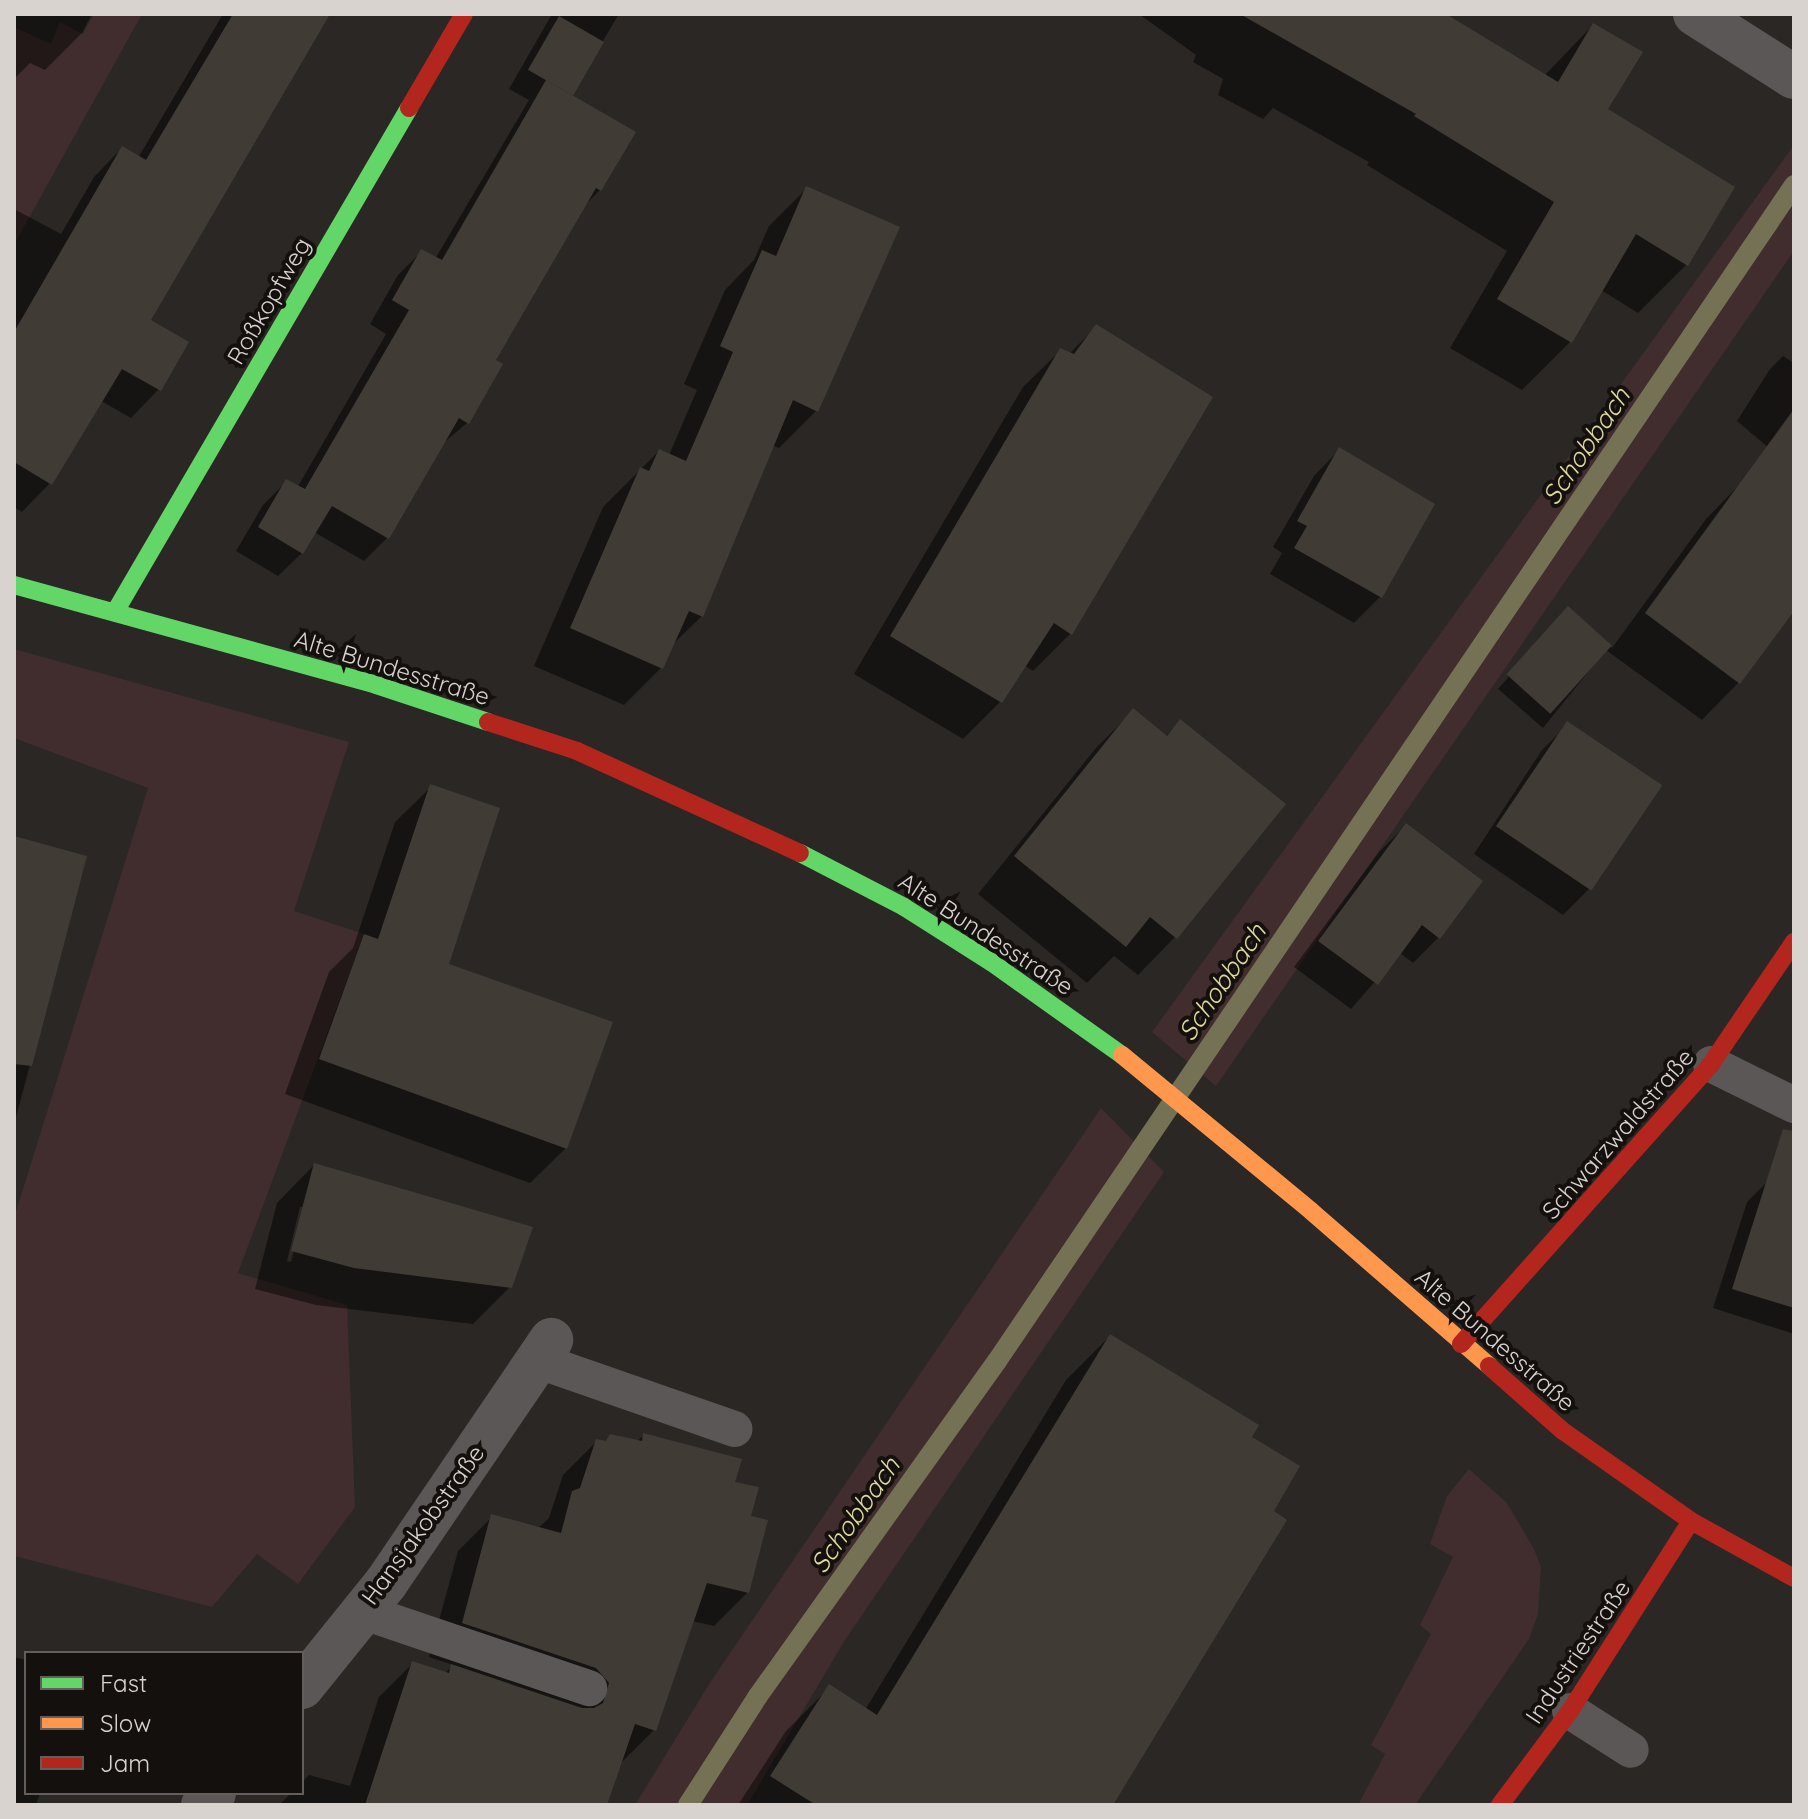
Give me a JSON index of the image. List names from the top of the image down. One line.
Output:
{"streets":{"street":["Roßkopfweg","Alte Bundesstraße","Schwarzwaldstraße","Hansjakobstraße","Industriestraße"]},"crossings":[["Roßkopfweg","Alte Bundesstraße"],["Alte Bundesstraße","Schwarzwaldstraße"],["Alte Bundesstraße","Industriestraße"]],"water":["Schobbach"],"legend":["Fast","Slow","Jam"]}
